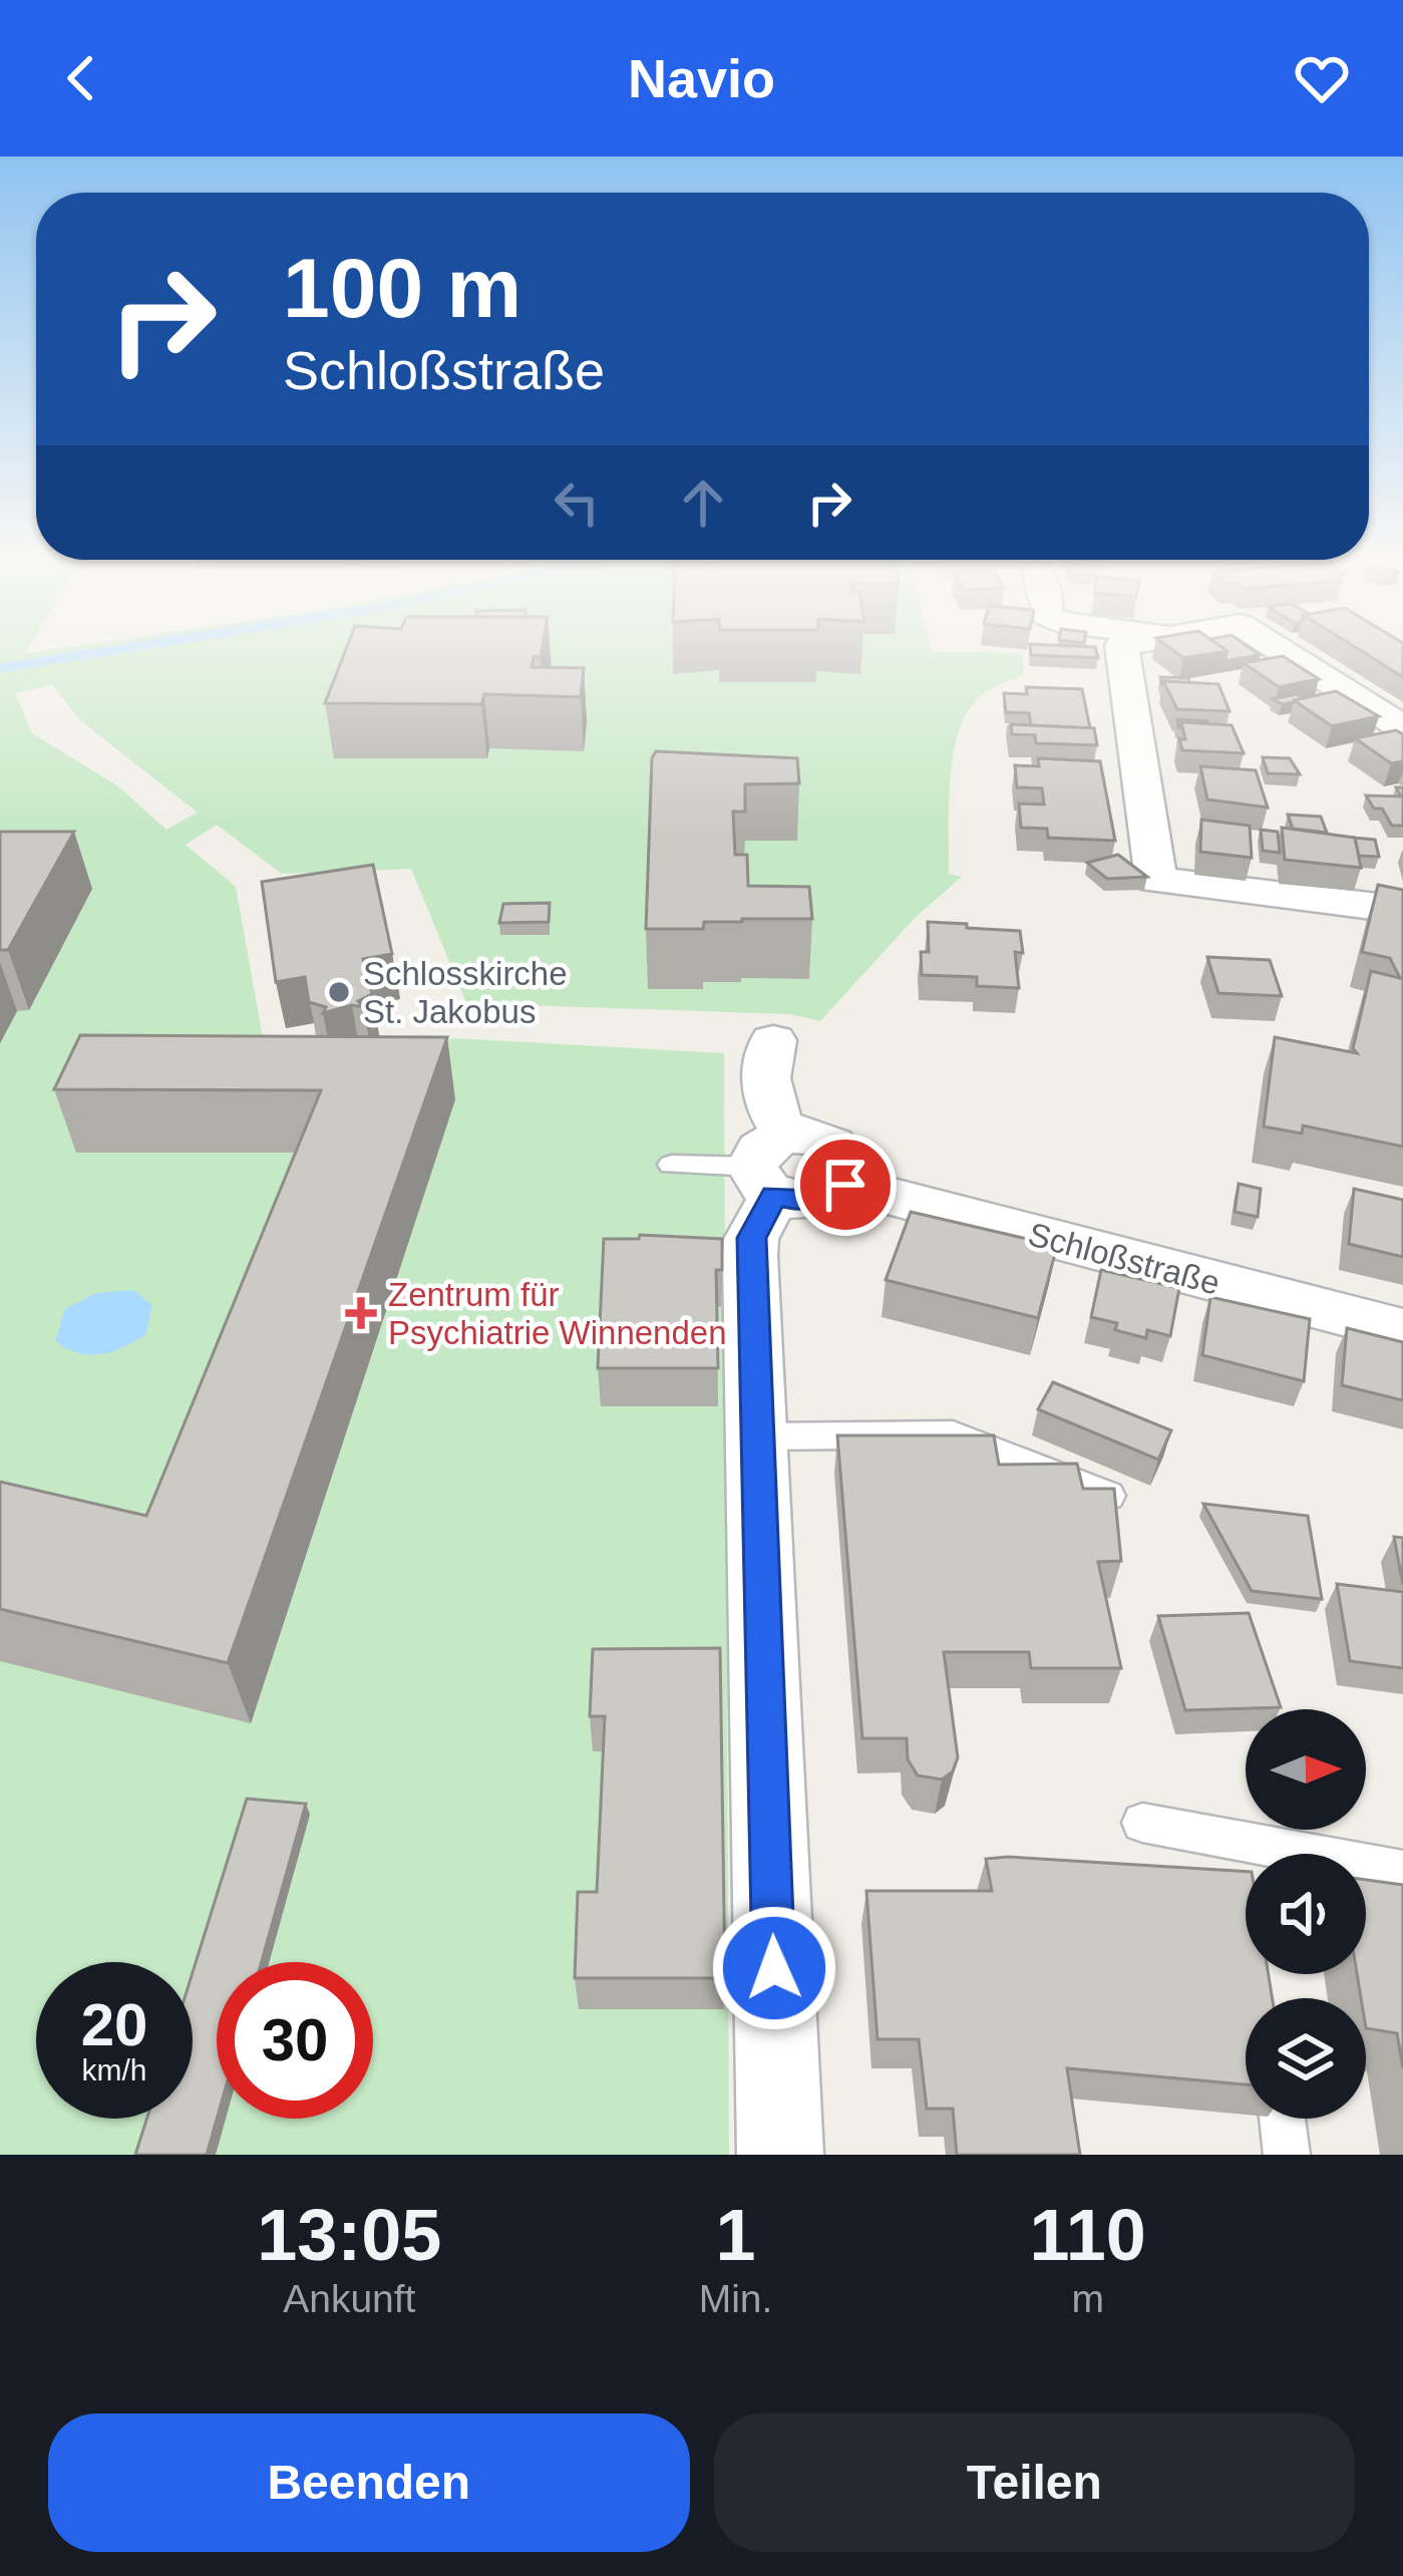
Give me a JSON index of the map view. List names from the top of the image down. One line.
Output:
{"streets":{"street":["Schloßstraße"]},"places":{"other":["Schlosskirche St. Jakobus"],"health":["Zentrum für Psychiatrie Winnenden"]},"north":"right","page":{"header":"Navio","turn":["100 m","Schloßstraße"],"speed":"20 km/h","limit":"30","eta":["13:05","Ankunft","1","Min.","110","m"],"buttons":["Beenden","Teilen"]}}
